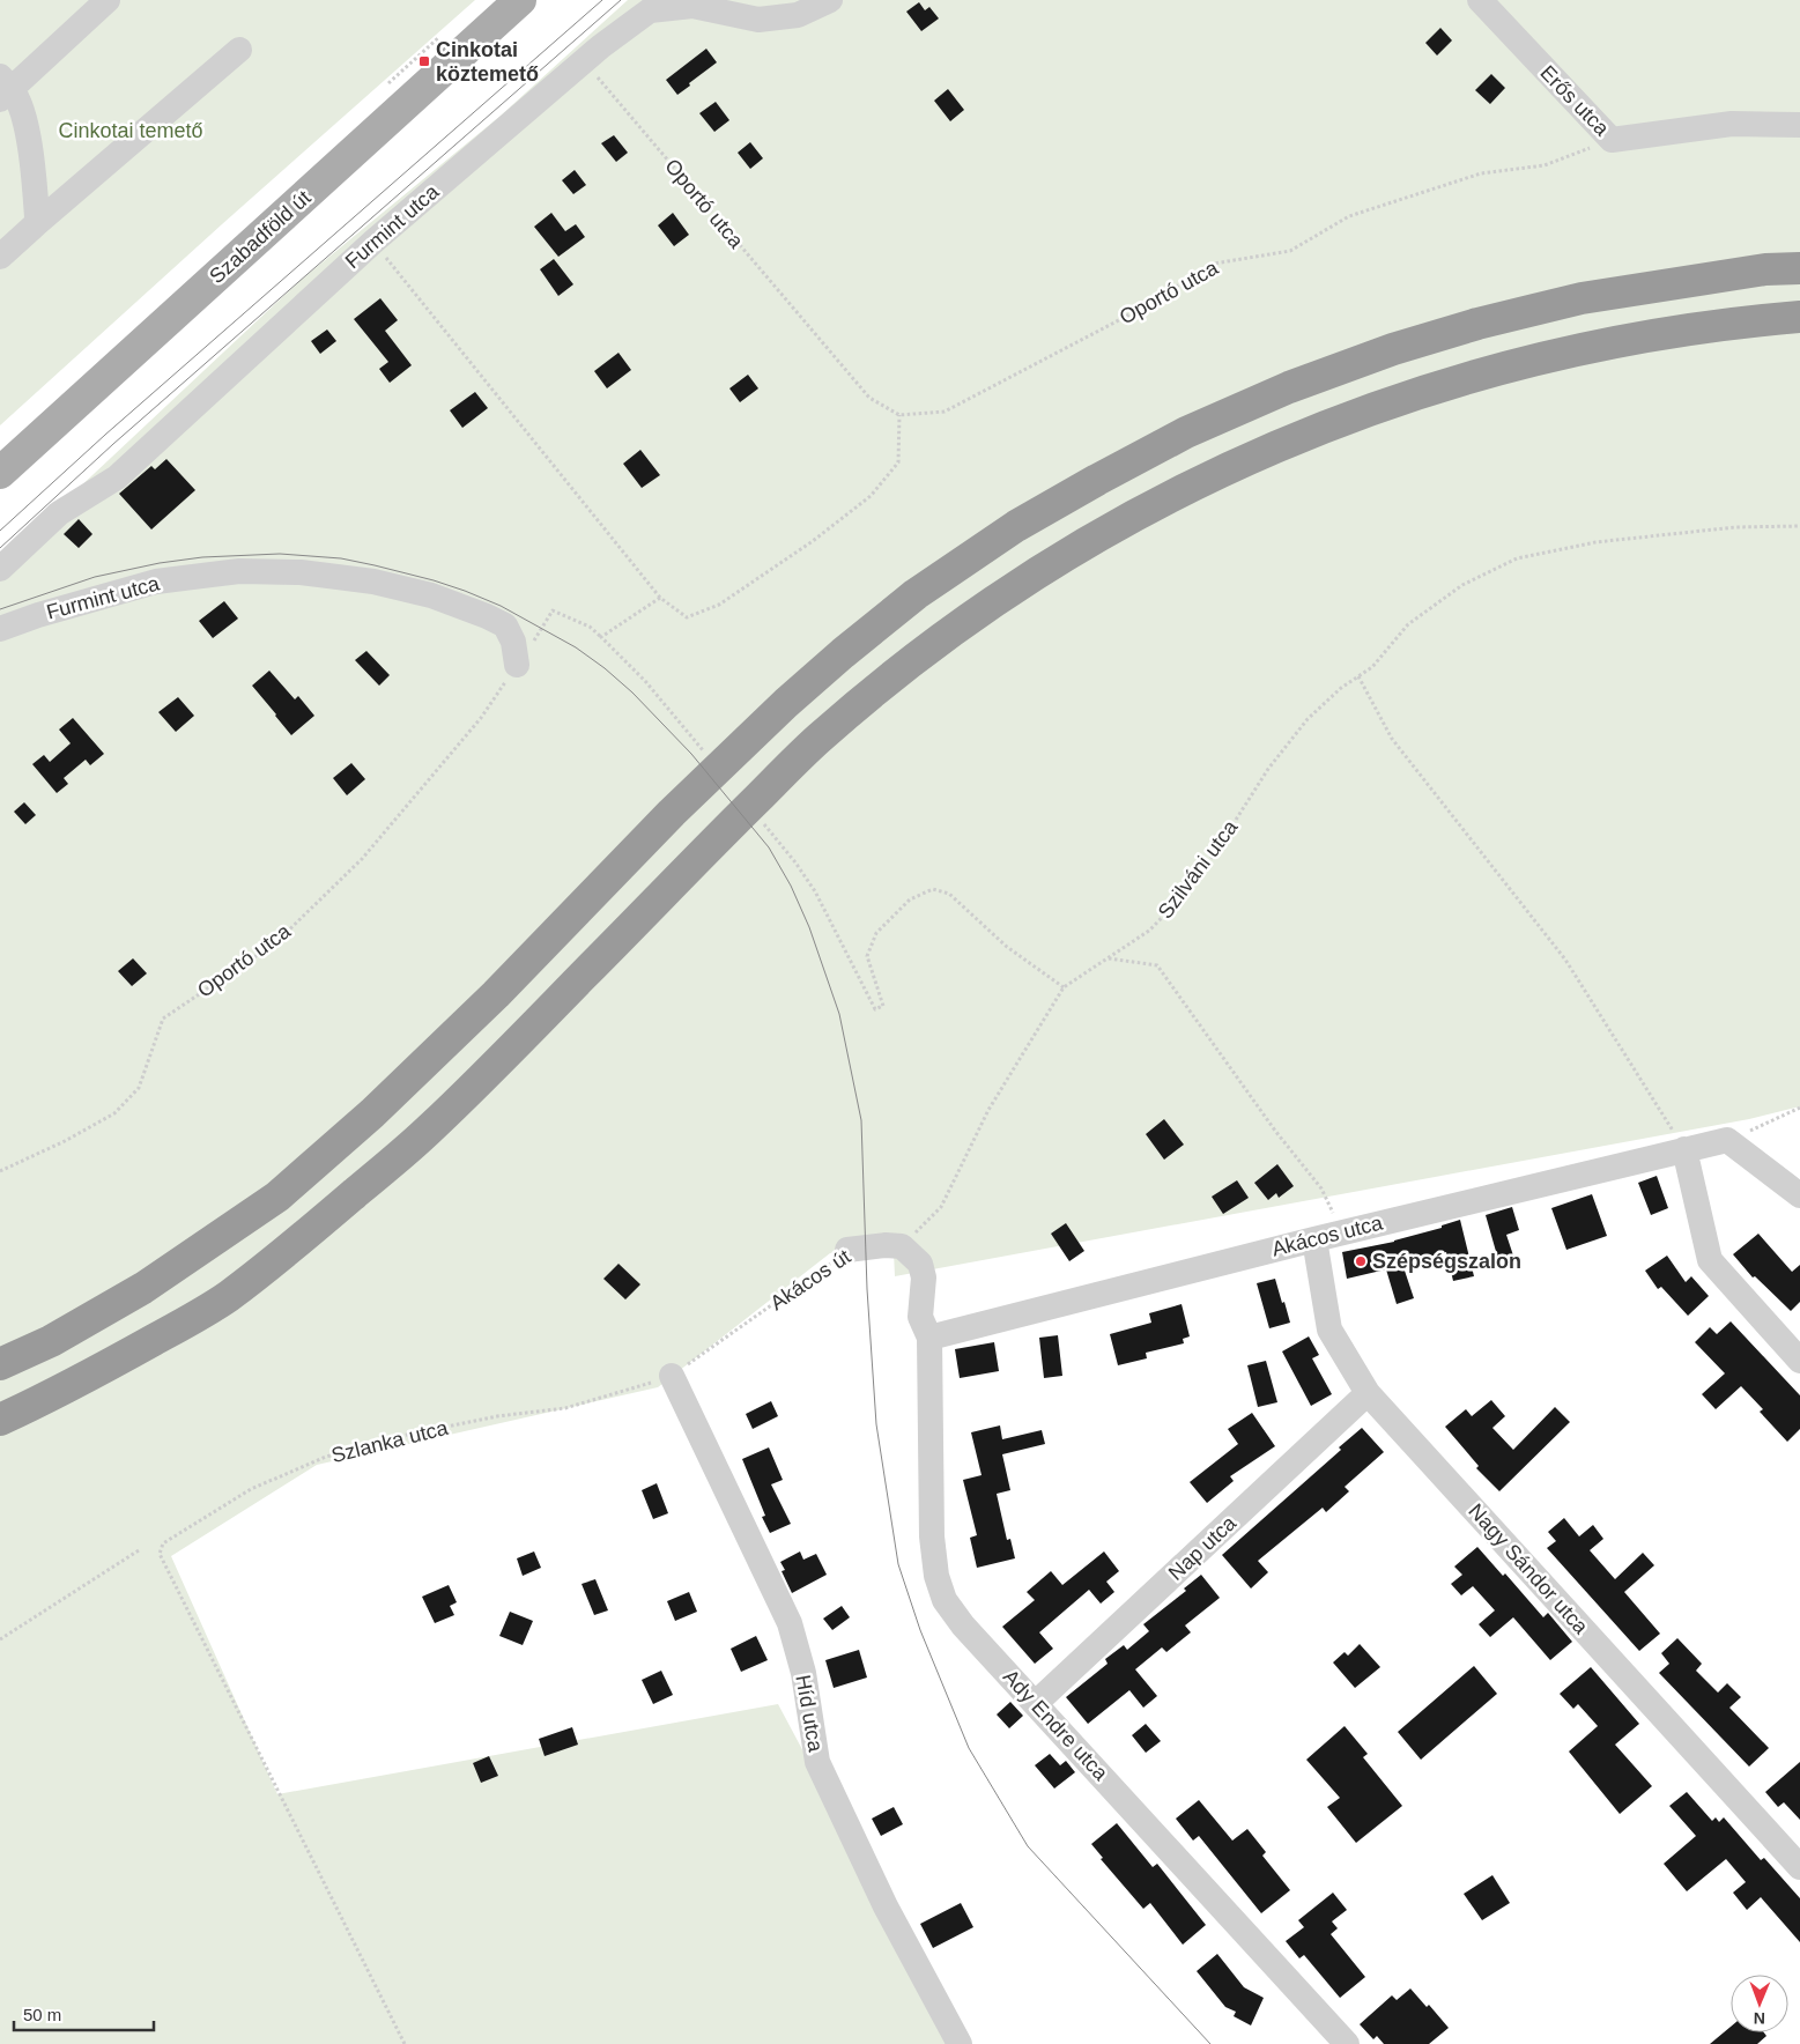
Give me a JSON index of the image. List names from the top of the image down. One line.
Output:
{"streets":{"main road":["Szabadföld út"],"street":["Erős utca","Furmint utca","Akácos utca","Akácos út","Nap utca","Nagy Sándor utca","Híd utca","Ady Endre utca"],"path":["Oportó utca","Szilváni utca","Szlanka utca"]},"crossings":[["Erős utca","Oportó utca"],["Oportó utca","Furmint utca"],["Szilváni utca","Akácos út"],["Akácos utca","Nagy Sándor utca"],["Akácos utca","Ady Endre utca"],["Akácos út","Szlanka utca"],["Akácos út","Híd utca"],["Szlanka utca","Híd utca"],["Nap utca","Nagy Sándor utca"],["Nap utca","Ady Endre utca"]],"parks":["Cinkotai temető"],"places":{"transit":["Cinkotai köztemető"],"other":["Szépségszalon"]},"scale_bar":"50 m","north":"bottom"}
